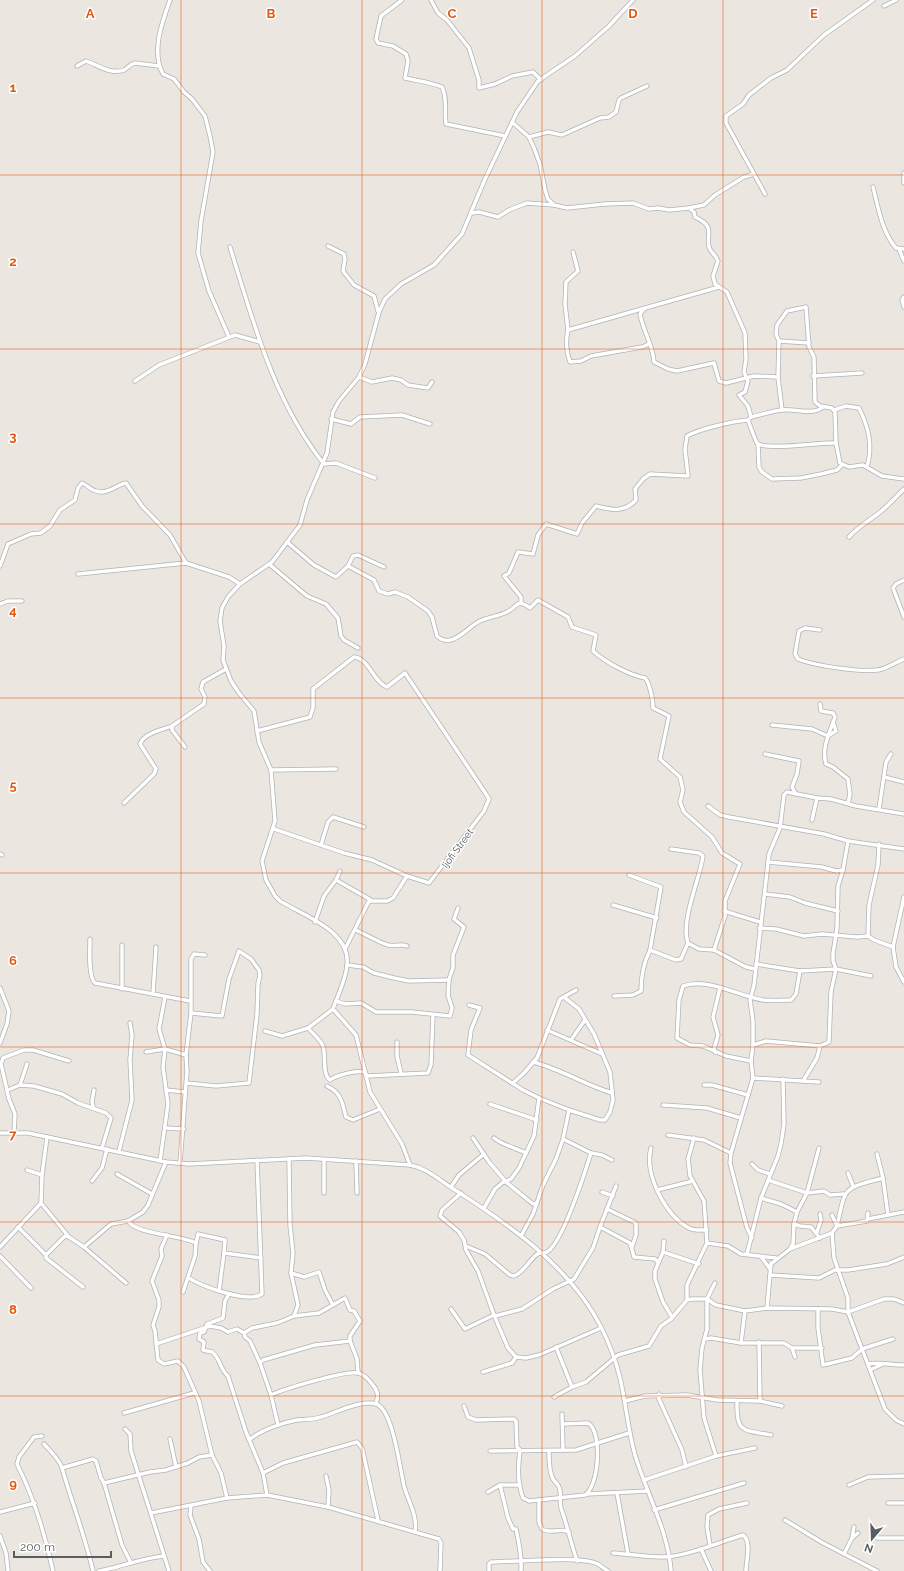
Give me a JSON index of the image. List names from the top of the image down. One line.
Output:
{"streets":{"street":["Ijofi Street"]},"scale_bar":"200 m","north":"bottom","grid":{"columns":["A","B","C","D","E"],"rows":["1","2","3","4","5","6","7","8","9"]}}
